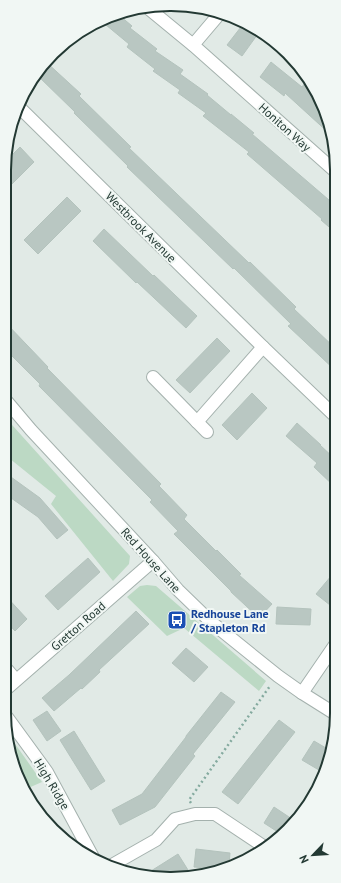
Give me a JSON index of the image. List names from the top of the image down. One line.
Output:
{"streets":{"street":["Honiton Way","Westbrook Avenue","Red House Lane","Gretton Road","High Ridge"]},"crossings":[["Red House Lane","Gretton Road"]],"places":{"bus stop":["Redhouse Lane / Stapleton Rd"]},"north":"bottom left"}
